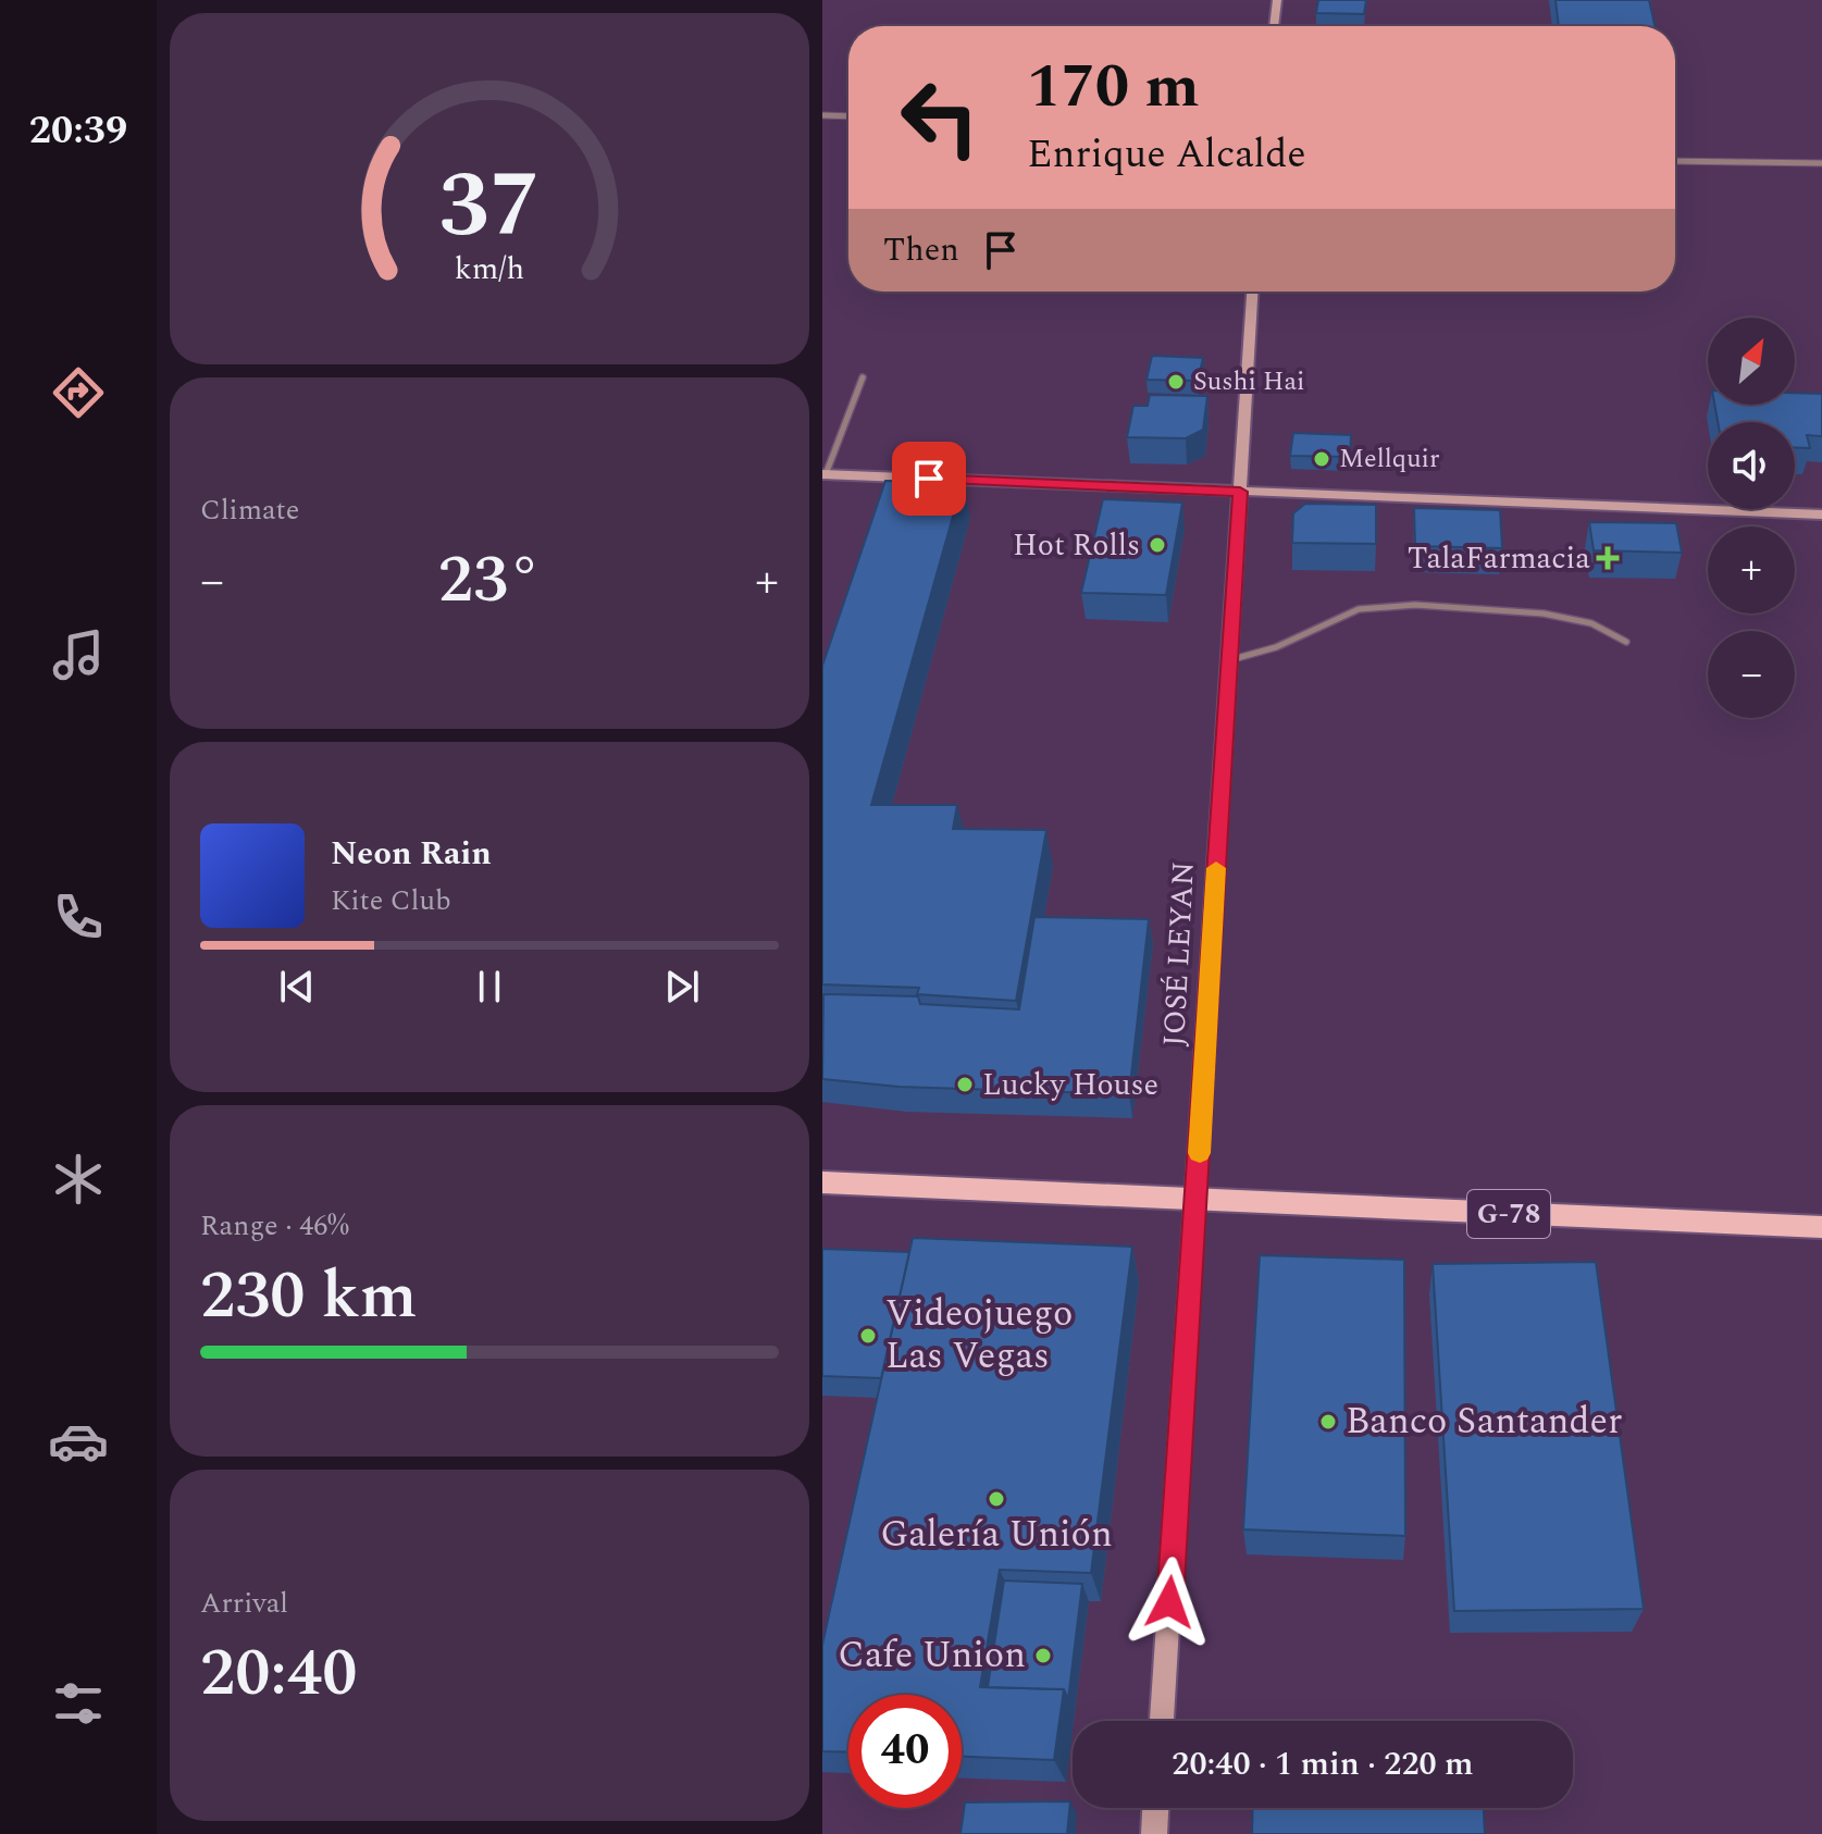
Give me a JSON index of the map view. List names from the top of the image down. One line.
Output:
{"streets":{"main road":["G-78"],"street":["JOSÉ LEYAN"]},"crossings":[["JOSÉ LEYAN","G-78"]],"places":{"other":["Sushi Hai","Mellquir","Hot Rolls","Lucky House","Videojuego Las Vegas","Banco Santander","Galería Unión","Cafe Union"],"health":["TalaFarmacia"]},"north":"top right","page":{"tabs":"20:39","turn":["170 m","Enrique Alcalde"],"then":"Then","map_buttons":["+","−"],"tile":["Climate",["Range · 46%","230 km"],["Arrival","20:40"]],"heat":["−","23°","+"],"song":["Neon Rain","Kite Club"],"limit":"40","trip":"20:40 · 1 min · 220 m","gauge":["37","km/h"]}}
